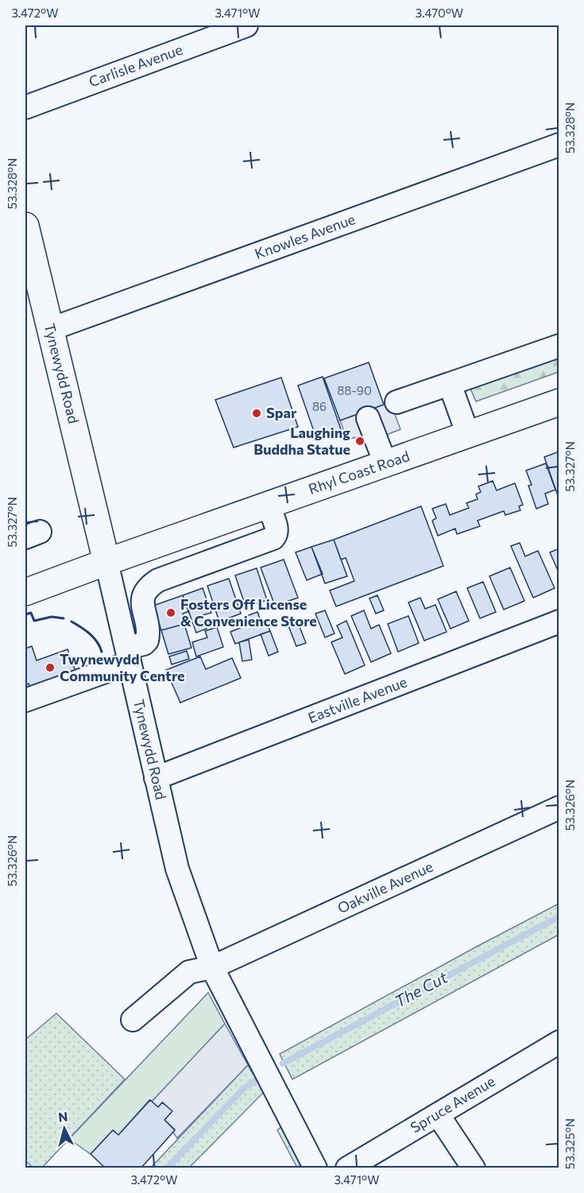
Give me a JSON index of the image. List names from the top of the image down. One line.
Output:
{"streets":{"main road":["Tynewydd Road","Rhyl Coast Road"],"street":["Carlisle Avenue","Knowles Avenue","Eastville Avenue","Oakville Avenue","Spruce Avenue"]},"crossings":[["Knowles Avenue","Tynewydd Road"],["Tynewydd Road","Rhyl Coast Road"],["Tynewydd Road","Eastville Avenue"],["Tynewydd Road","Oakville Avenue"]],"water":["The Cut"],"places":["Spar","Laughing Buddha Statue","Fosters Off License & Convenience Store","Twynewydd Community Centre"],"house_numbers":["88-90","86"],"north":"top","coordinates":["3.472°W","3.471°W","3.470°W","53.328°N","53.327°N","53.326°N","53.325°N"]}
